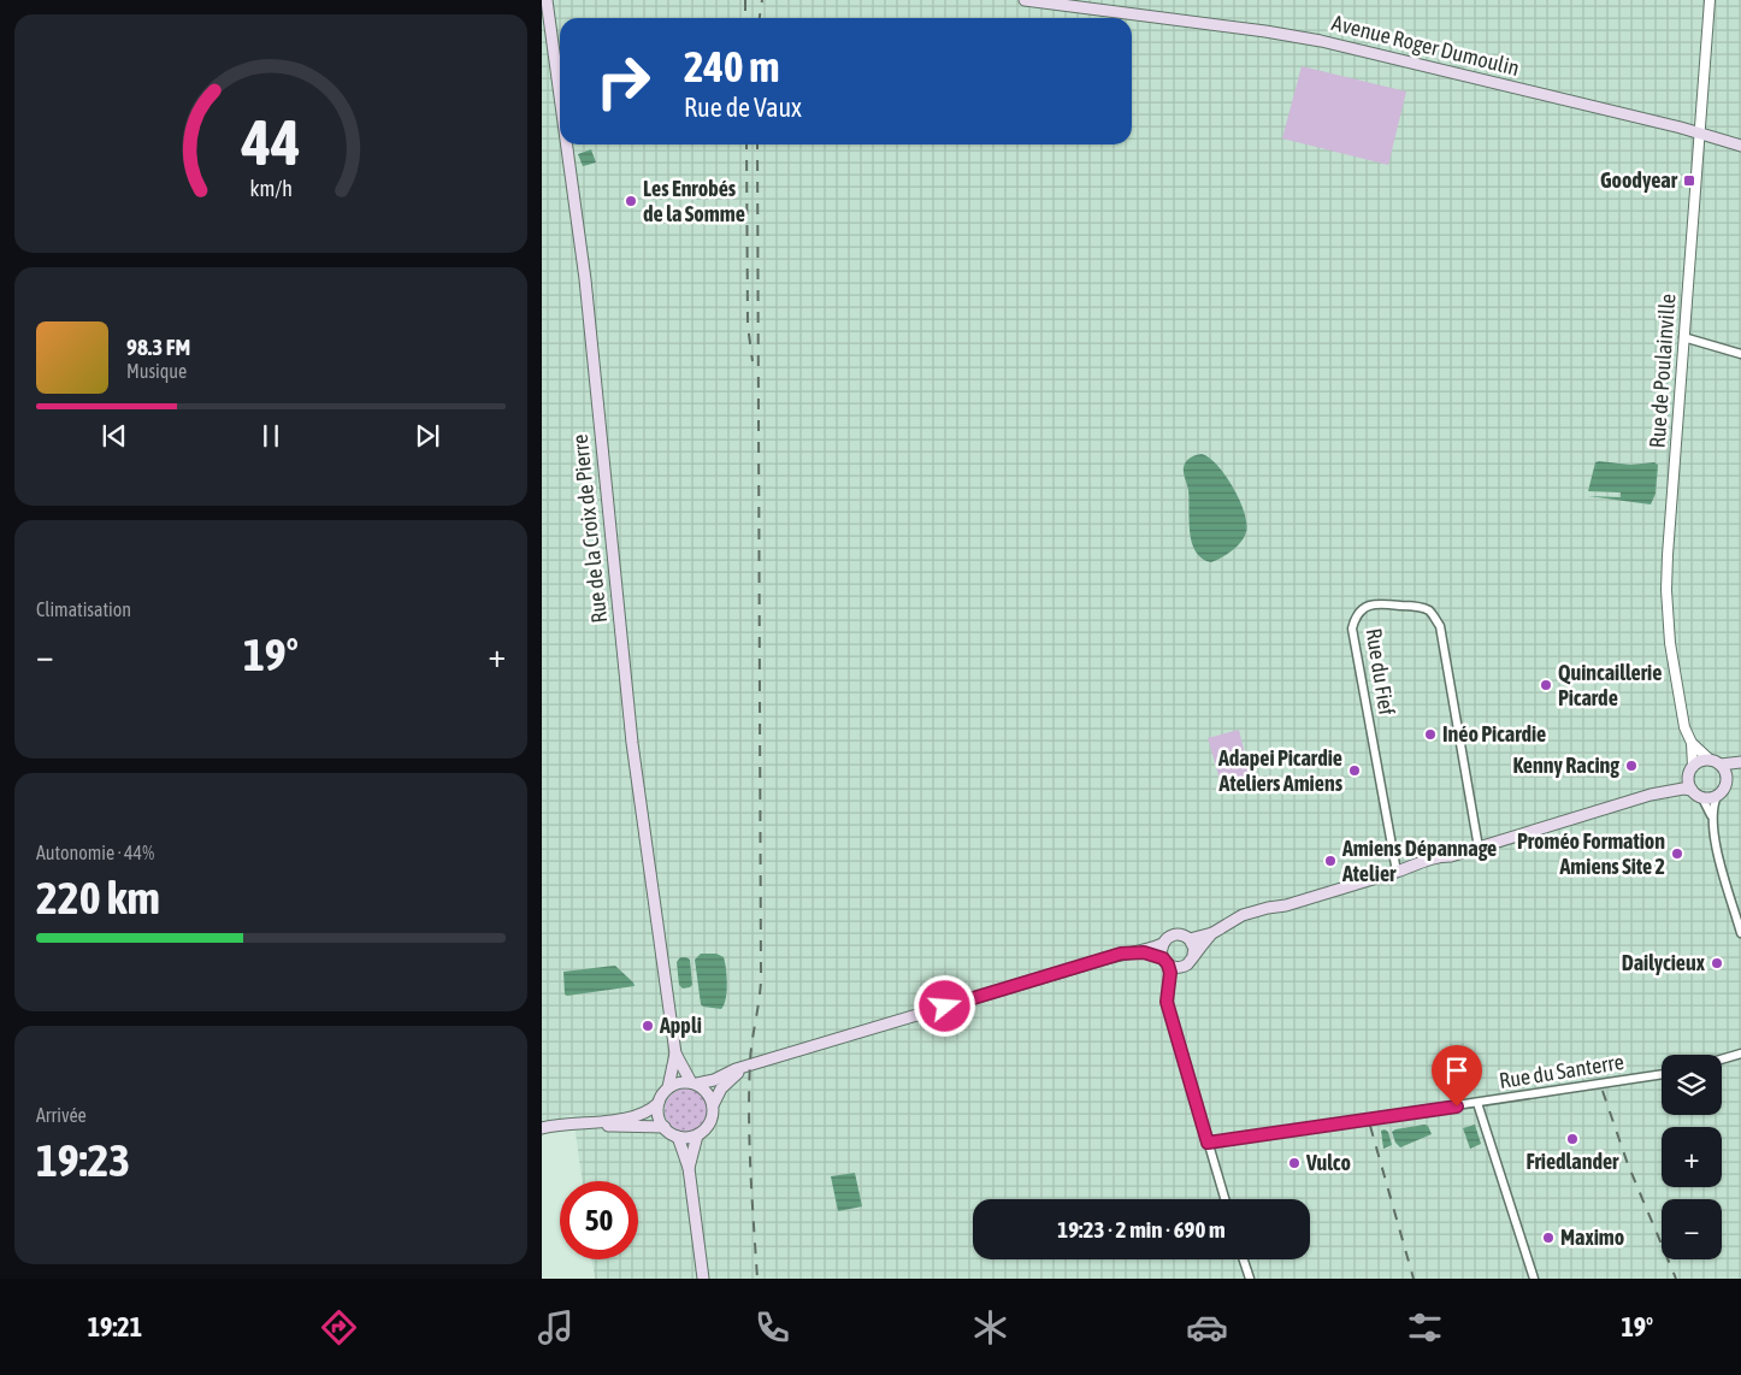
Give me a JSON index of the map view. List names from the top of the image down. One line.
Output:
{"streets":{"main road":["Avenue Roger Dumoulin","Rue de la Croix de Pierre"],"street":["Rue de Poulainville","Rue du Fief","Rue du Santerre"]},"crossings":[["Avenue Roger Dumoulin","Rue de Poulainville"]],"places":{"transit":["Goodyear"],"other":["Les Enrobés de la Somme","Quincaillerie Picarde","Inéo Picardie","Kenny Racing","Adapei Picardie Ateliers Amiens","Proméo Formation Amiens Site 2","Amiens Dépannage Atelier","Dailycieux","Appli","Friedlander","Vulco","Maximo"]},"page":{"turn":["240 m","Rue de Vaux"],"song":["98.3 FM","Musique"],"tile":["Climatisation",["Autonomie · 44%","220 km"],["Arrivée","19:23"]],"heat":["−","19°","+"],"map_buttons":["+","−"],"limit":"50","trip":"19:23 · 2 min · 690 m","tabs":["19:21","19°"],"gauge":["44","km/h"]}}
